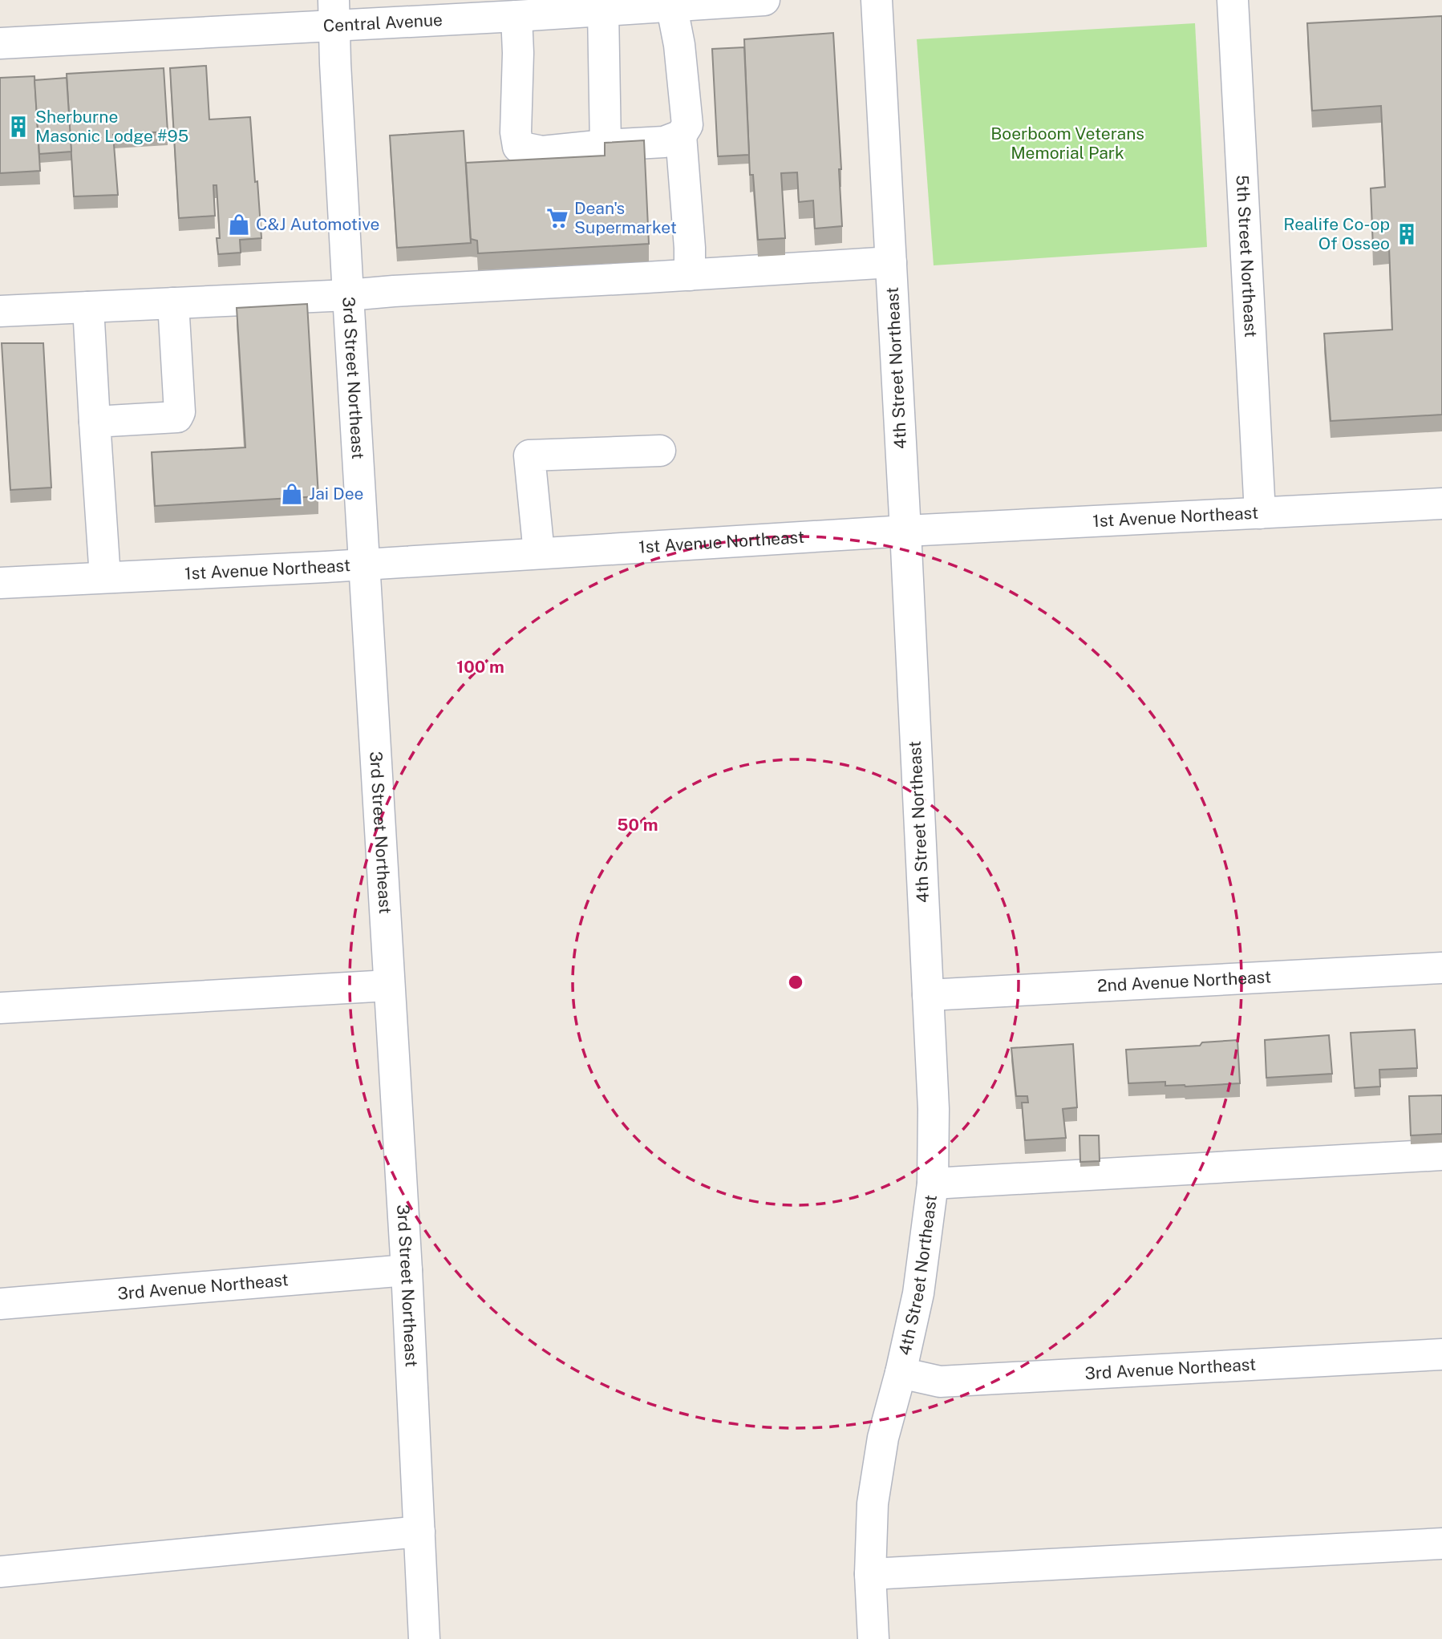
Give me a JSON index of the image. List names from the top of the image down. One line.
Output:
{"streets":{"street":["Central Avenue","5th Street Northeast","4th Street Northeast","3rd Street Northeast","1st Avenue Northeast","2nd Avenue Northeast","3rd Avenue Northeast"]},"crossings":[["Central Avenue","3rd Street Northeast"],["5th Street Northeast","1st Avenue Northeast"],["4th Street Northeast","1st Avenue Northeast"],["4th Street Northeast","2nd Avenue Northeast"],["4th Street Northeast","3rd Avenue Northeast"],["3rd Street Northeast","1st Avenue Northeast"],["3rd Street Northeast","3rd Avenue Northeast"]],"parks":["Boerboom Veterans Memorial Park"],"places":{"building":["Sherburne Masonic Lodge #95","Realife Co-op Of Osseo"],"supermarket":["Dean's Supermarket"],"shop":["C&J Automotive","Jai Dee"]},"rings":["100 m","50 m"]}
